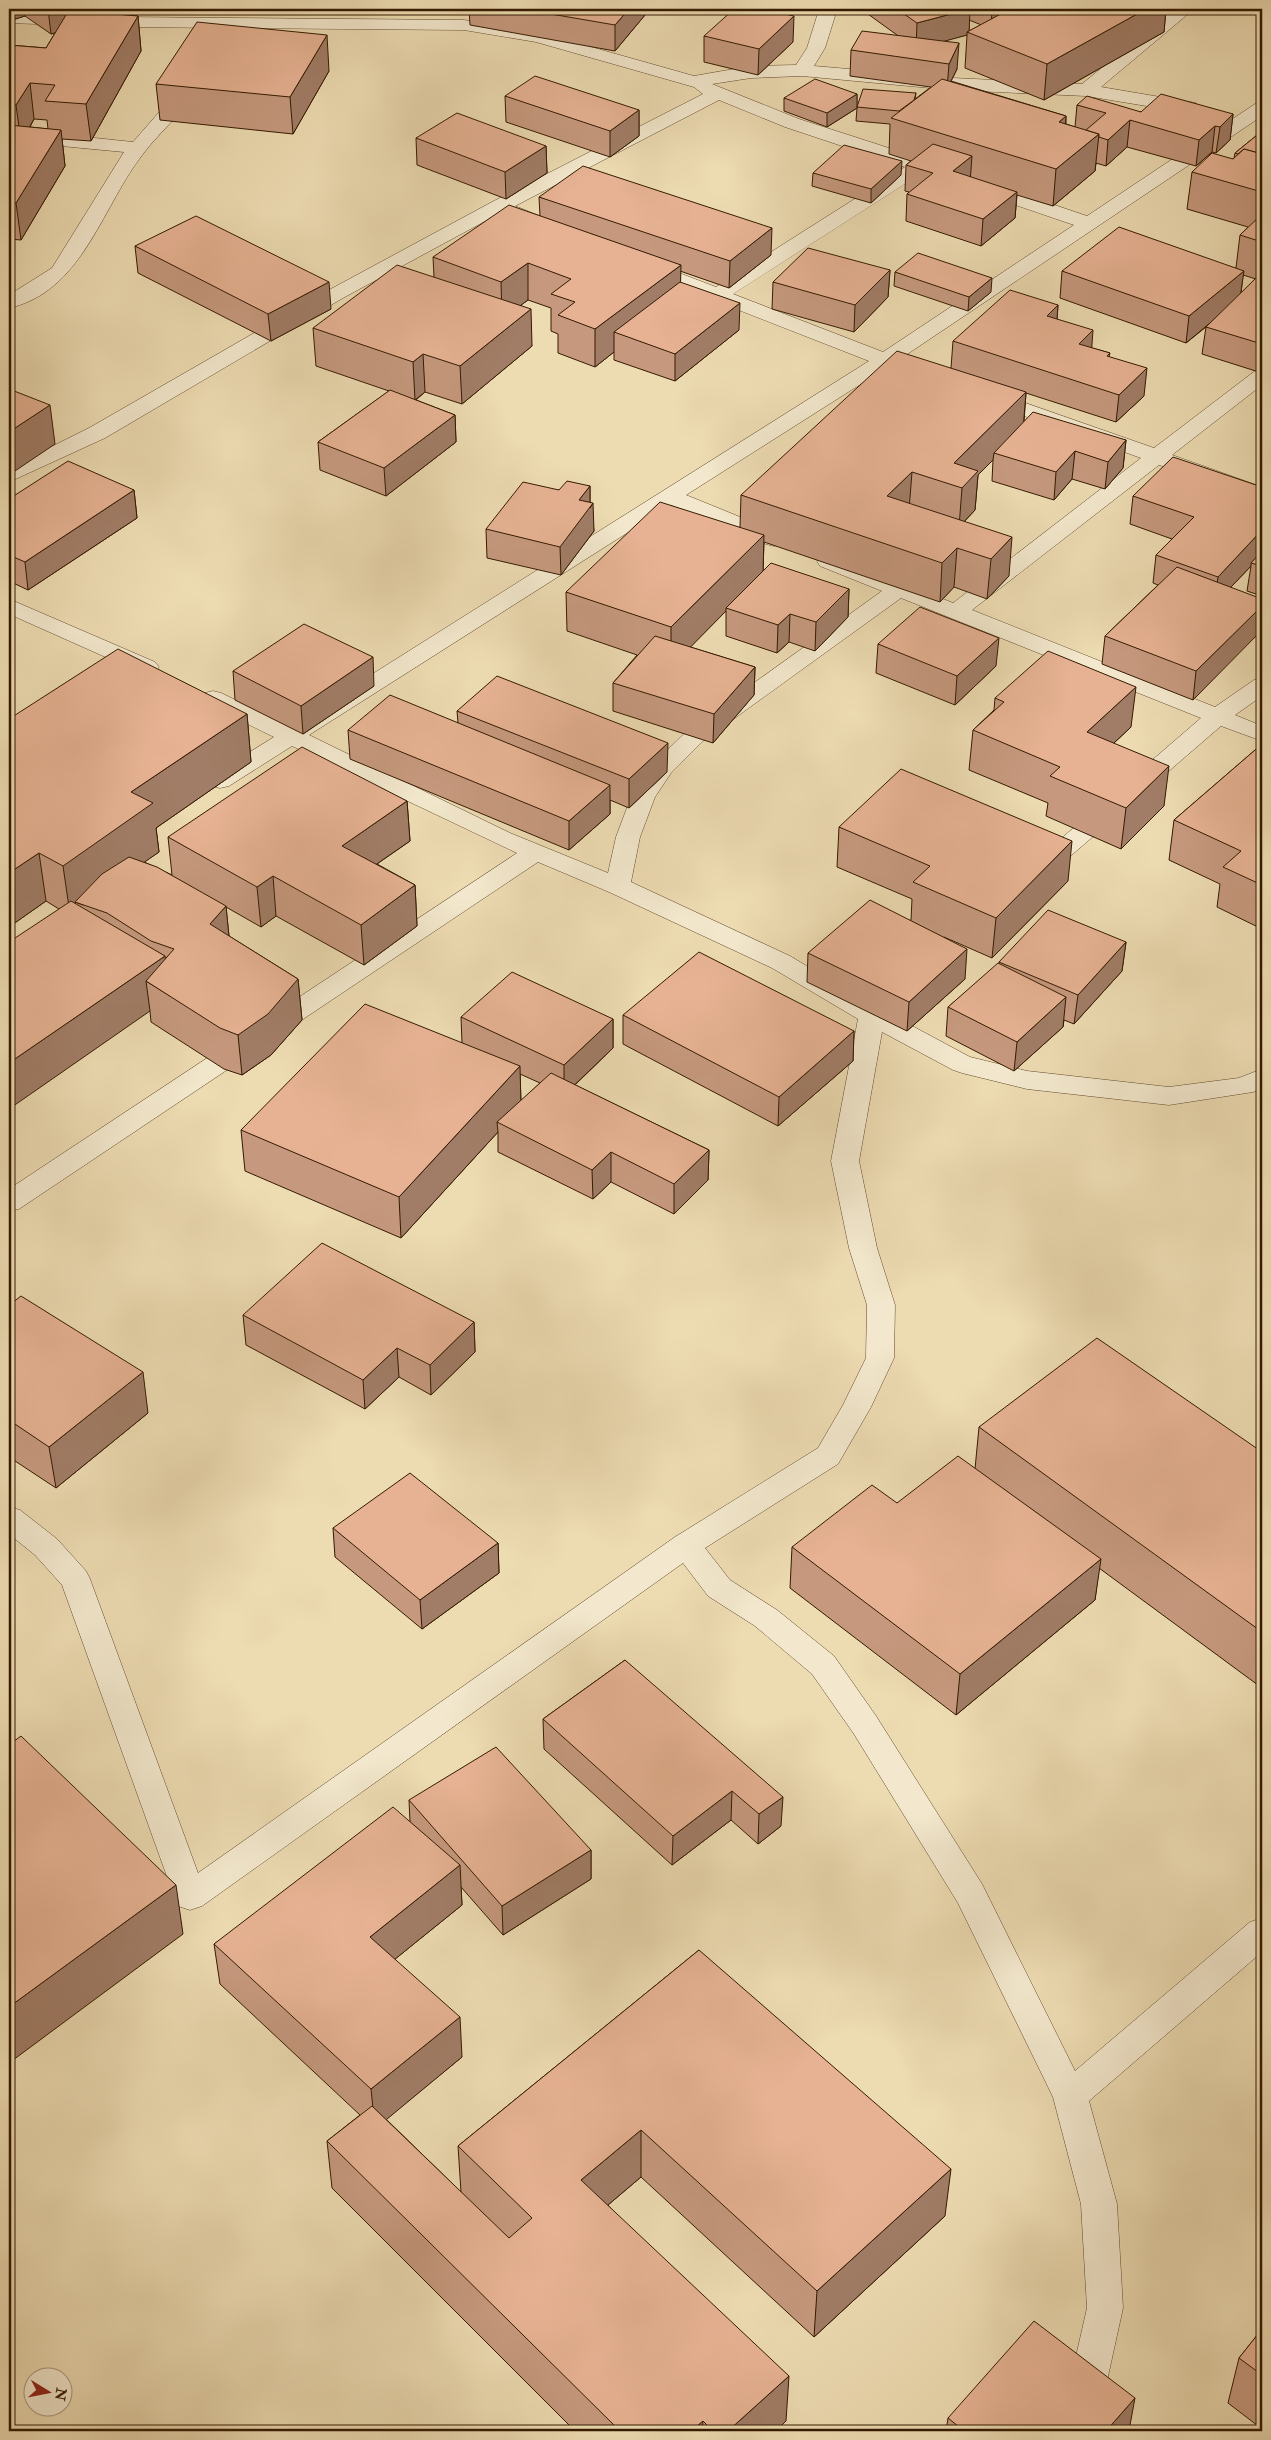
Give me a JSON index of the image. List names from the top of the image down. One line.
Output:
{"north":"right"}
